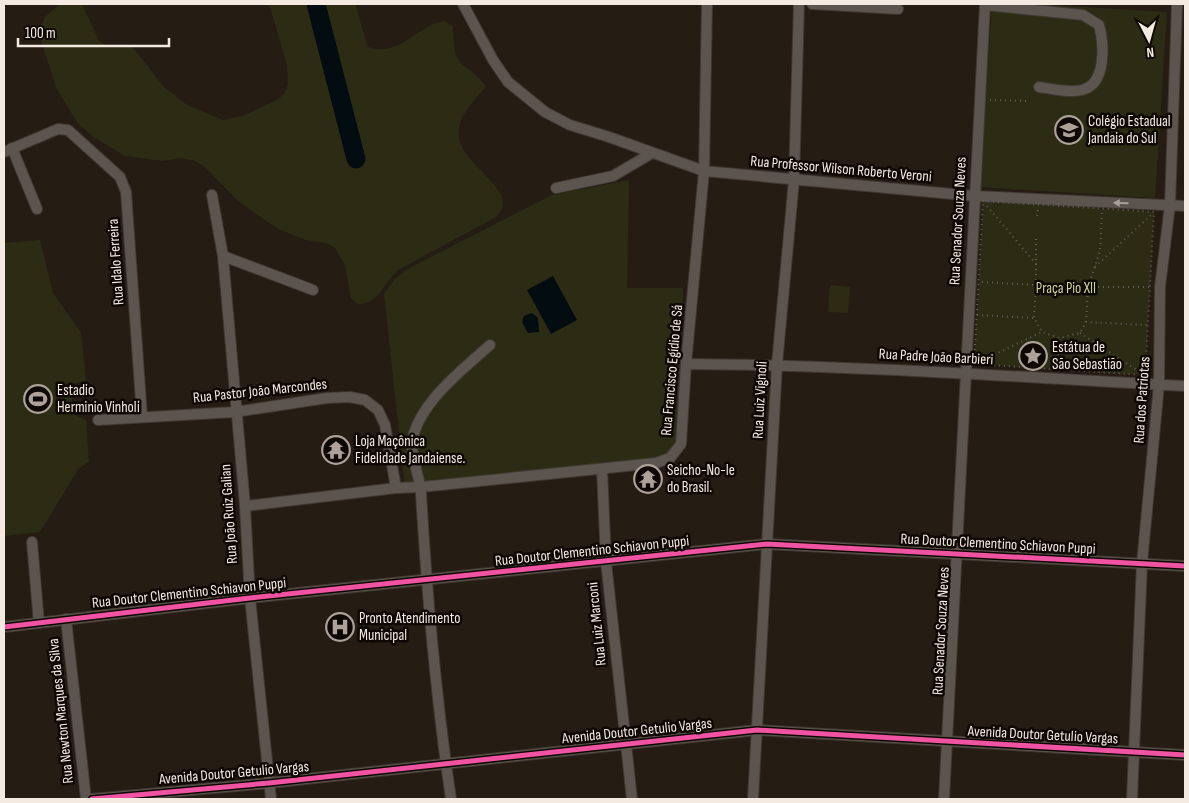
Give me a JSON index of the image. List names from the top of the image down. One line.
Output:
{"streets":{"street":["Rua Professor Wilson Roberto Veroni","Rua Senador Souza Neves","Rua Idalo Ferreira","Rua Padre João Barbieri","Rua Francisco Egídio de Sá","Rua Pastor João Marcondes","Rua Luiz Vignoli","Rua dos Patriotas","Rua João Ruiz Galian","Rua Doutor Clementino Schiavon Puppi","Rua Luiz Marconi","Rua Newton Marques da Silva","Avenida Doutor Getulio Vargas"]},"crossings":[["Rua Professor Wilson Roberto Veroni","Rua Senador Souza Neves"],["Rua Professor Wilson Roberto Veroni","Rua Francisco Egídio de Sá"],["Rua Professor Wilson Roberto Veroni","Rua Luiz Vignoli"],["Rua Professor Wilson Roberto Veroni","Rua dos Patriotas"],["Rua Senador Souza Neves","Rua Padre João Barbieri"],["Rua Senador Souza Neves","Rua Doutor Clementino Schiavon Puppi"],["Rua Senador Souza Neves","Avenida Doutor Getulio Vargas"],["Rua Idalo Ferreira","Rua Pastor João Marcondes"],["Rua Padre João Barbieri","Rua Francisco Egídio de Sá"],["Rua Padre João Barbieri","Rua Luiz Vignoli"],["Rua Padre João Barbieri","Rua dos Patriotas"],["Rua Francisco Egídio de Sá","Rua Pastor João Marcondes"],["Rua Francisco Egídio de Sá","Rua João Ruiz Galian"],["Rua Francisco Egídio de Sá","Rua Luiz Marconi"],["Rua Pastor João Marcondes","Rua João Ruiz Galian"],["Rua Luiz Vignoli","Rua Doutor Clementino Schiavon Puppi"],["Rua Luiz Vignoli","Avenida Doutor Getulio Vargas"],["Rua dos Patriotas","Rua Doutor Clementino Schiavon Puppi"],["Rua dos Patriotas","Avenida Doutor Getulio Vargas"],["Rua João Ruiz Galian","Rua Doutor Clementino Schiavon Puppi"],["Rua João Ruiz Galian","Avenida Doutor Getulio Vargas"],["Rua Doutor Clementino Schiavon Puppi","Rua Luiz Marconi"],["Rua Doutor Clementino Schiavon Puppi","Rua Newton Marques da Silva"],["Rua Luiz Marconi","Avenida Doutor Getulio Vargas"]],"parks":["Praça Pio XII"],"places":{"school or university":["Colégio Estadual Jandaia do Sul"],"place":["Estátua de São Sebastião"],"sports":["Estadio Herminio Vinholi"],"temple":["Loja Maçônica Fidelidade Jandaiense.","Seicho-No-Ie do Brasil."],"hospital":["Pronto Atendimento Municipal"]},"scale_bar":"100 m","north":"bottom"}
